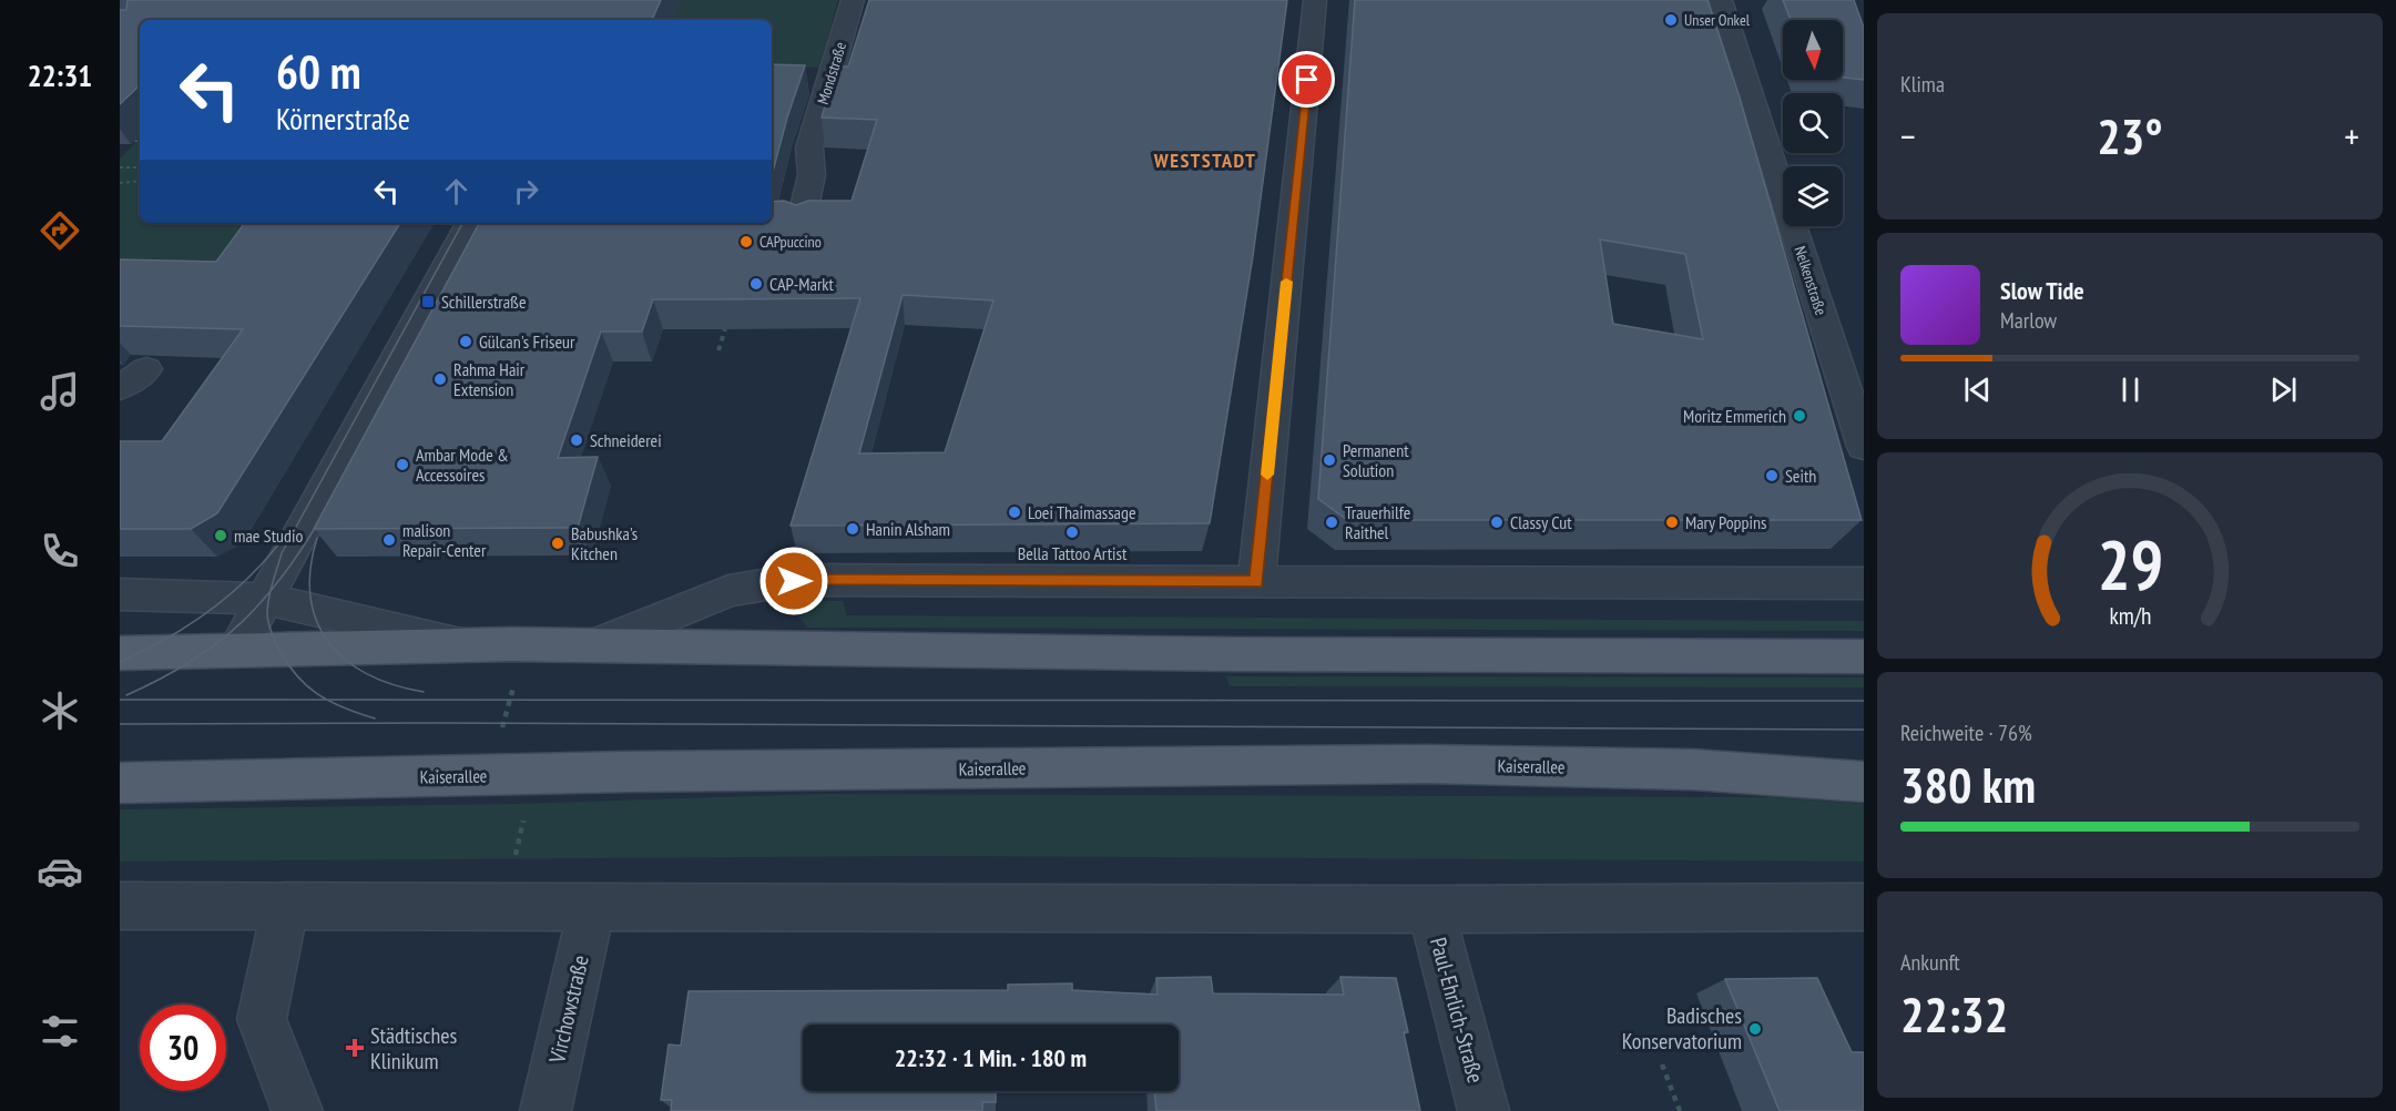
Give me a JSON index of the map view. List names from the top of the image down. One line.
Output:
{"streets":{"main road":["Kaiserallee"],"street":["Mondstraße","Nelkenstraße","Virchowstraße","Paul-Ehrlich-Straße"]},"districts":["WESTSTADT"],"places":{"other":["Unser Onkel","CAPpuccino","CAP-Markt","Gülcan's Friseur","Rahma Hair Extension","Moritz Emmerich","Schneiderei","Permanent Solution","Ambar Mode & Accessoires","Seith","Loei Thaimassage","Trauerhilfe Raithel","Classy Cut","Mary Poppins","Hanin Alsham","Bella Tattoo Artist","mae Studio","malison Repair-Center","Babushka's Kitchen","Badisches Konservatorium"],"transit":["Schillerstraße"],"health":["Städtisches Klinikum"]},"north":"bottom","page":{"tabs":"22:31","tile":["Klima",["Reichweite · 76%","380 km"],["Ankunft","22:32"]],"turn":["60 m","Körnerstraße"],"heat":["−","23°","+"],"song":["Slow Tide","Marlow"],"limit":"30","trip":"22:32 · 1 Min. · 180 m","gauge":["29","km/h"]}}
